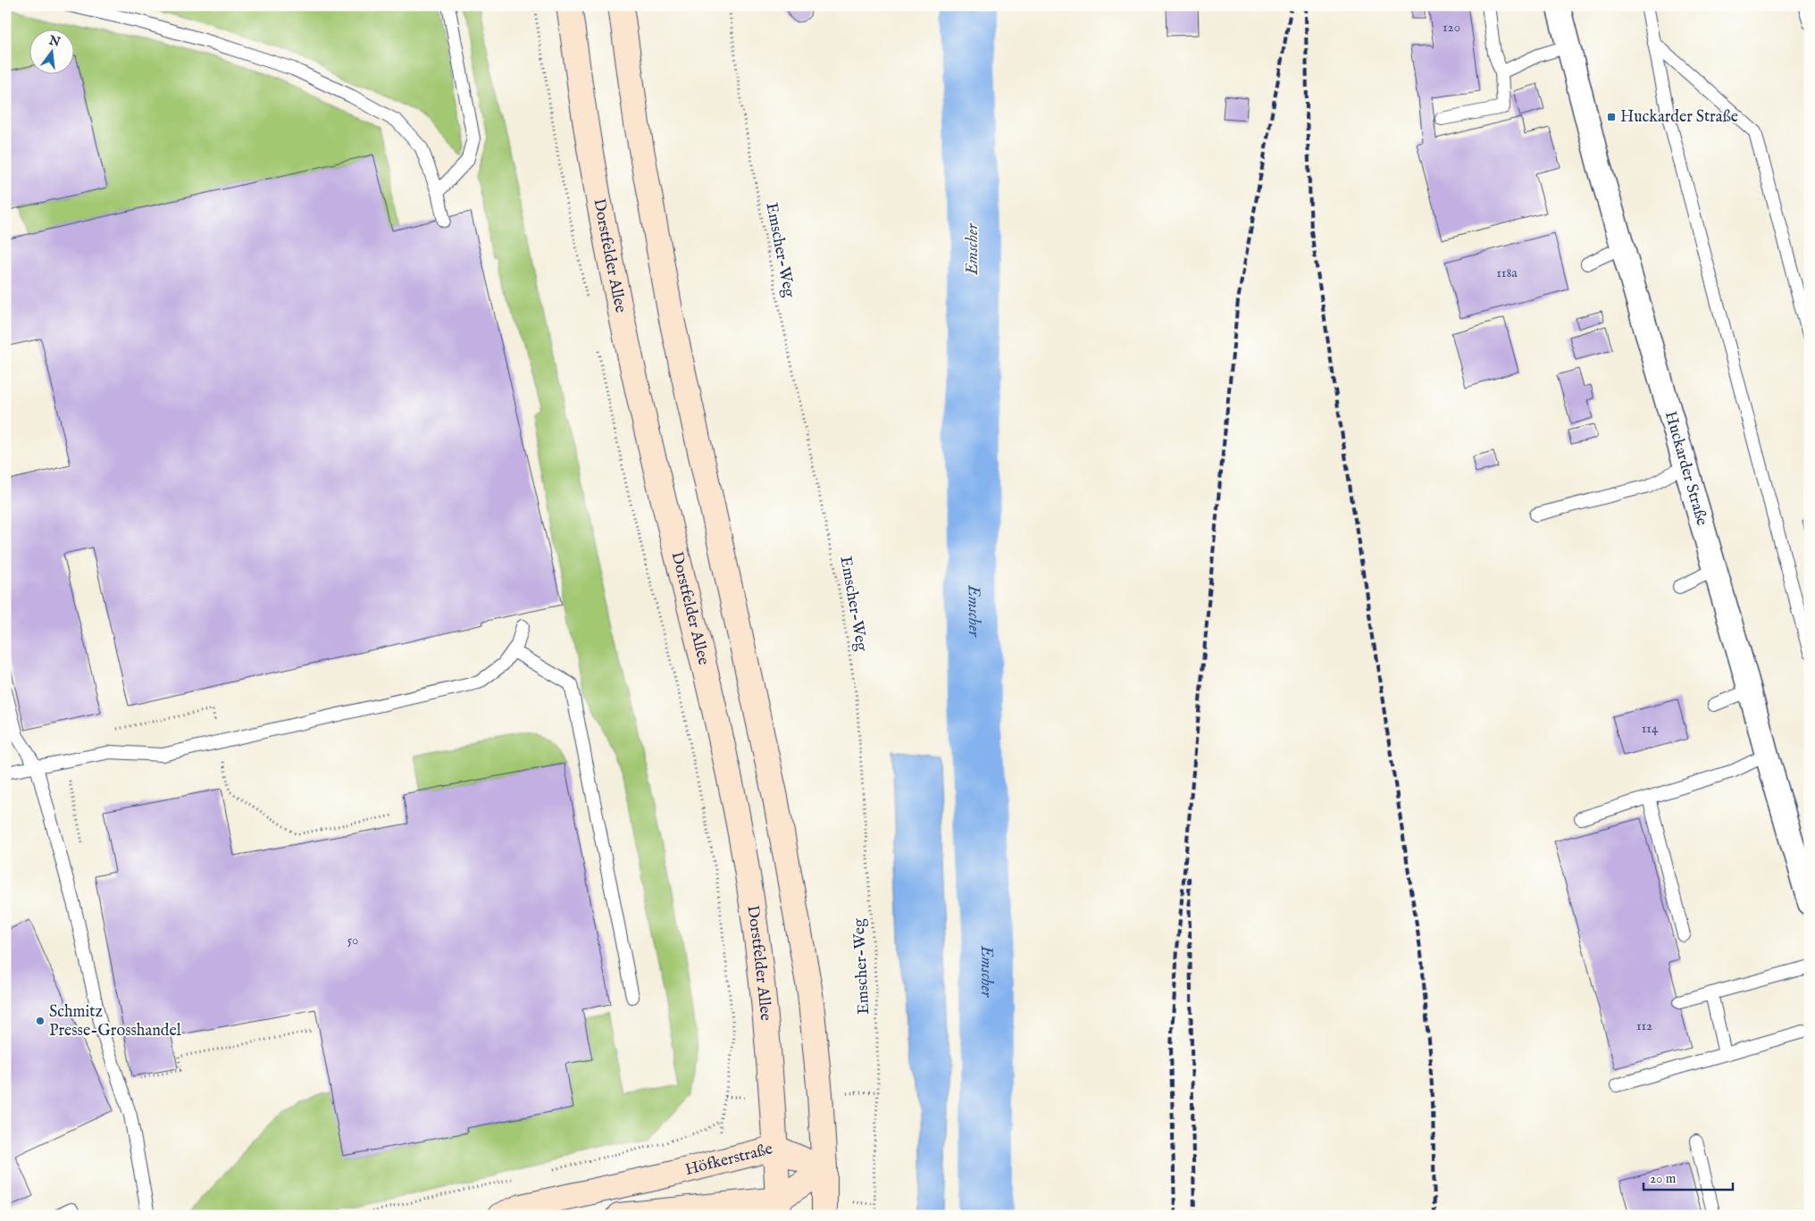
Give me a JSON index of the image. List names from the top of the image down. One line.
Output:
{"streets":{"main road":["Dorstfelder Allee","Höfkerstraße"],"street":["Huckarder Straße"],"path":["Emscher-Weg"]},"crossings":[["Dorstfelder Allee","Höfkerstraße"]],"water":["Emscher"],"places":{"transit":["Huckarder Straße"],"other":["Schmitz Presse-Grosshandel"]},"house_numbers":["120","118a","114","50","112"],"scale_bar":"20 m","north":"top"}
